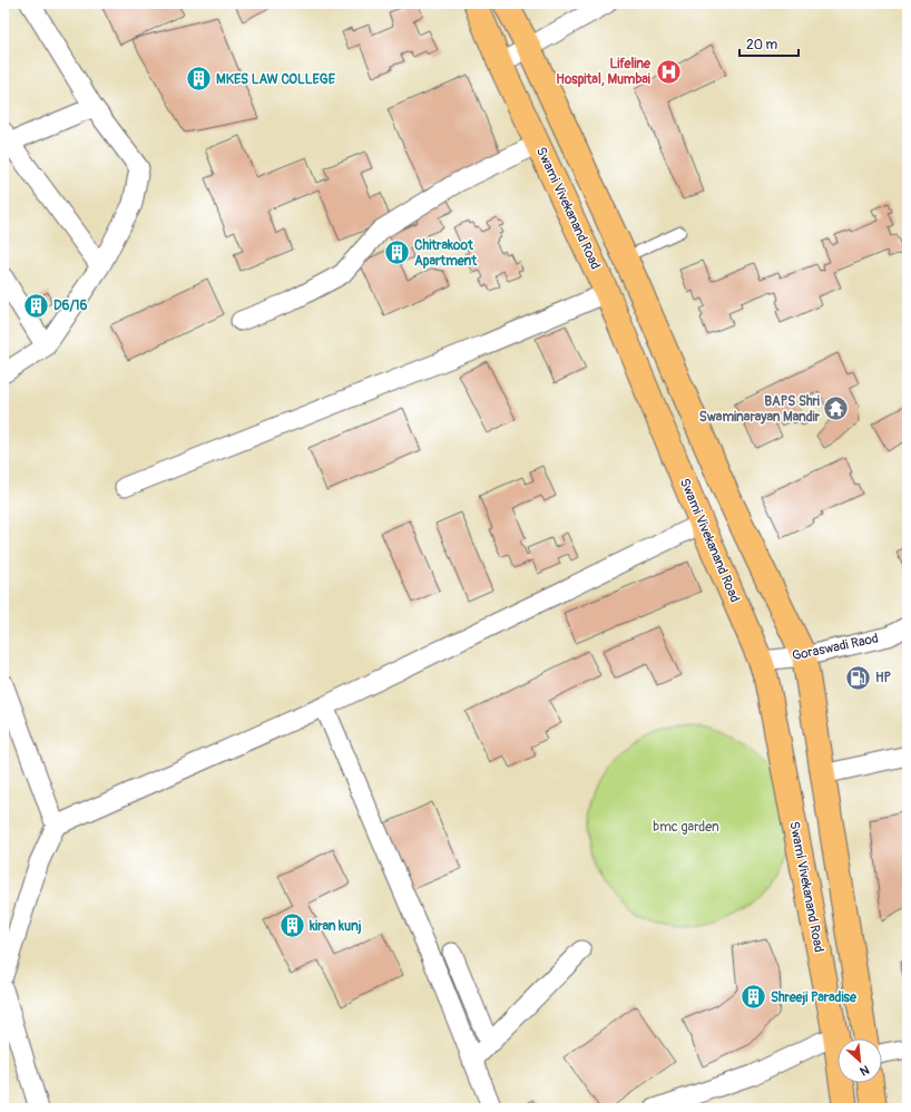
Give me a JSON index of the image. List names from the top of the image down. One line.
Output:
{"streets":{"main road":["Swami Vivekanand Road"],"street":["Goraswadi Raod"]},"crossings":[["Swami Vivekanand Road","Goraswadi Raod"]],"parks":["bmc garden"],"places":{"hospital":["Lifeline Hospital, Mumbai"],"building":["MKES LAW COLLEGE","Chitrakoot Apartment","D6/16","kiran kunj","Shreeji Paradise"],"temple":["BAPS Shri Swaminarayan Mandir"],"fuel station":["HP"]},"scale_bar":"20 m","north":"bottom right"}
